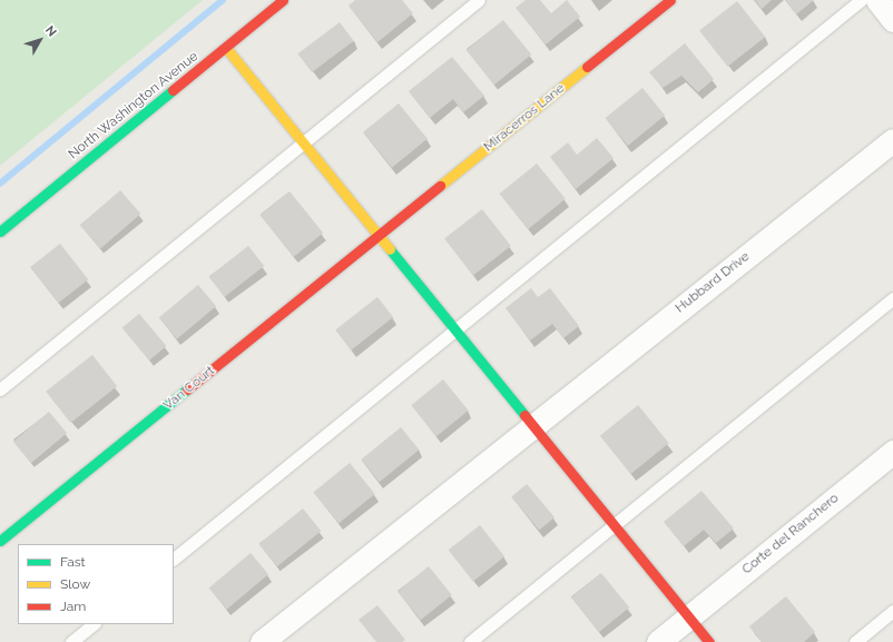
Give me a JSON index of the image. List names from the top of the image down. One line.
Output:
{"streets":{"street":["North Washington Avenue","Miracerros Lane","Hubbard Drive","Van Court","Corte del Ranchero"]},"crossings":[["Miracerros Lane","Van Court"]],"legend":["Fast","Slow","Jam"],"north":"top right"}
